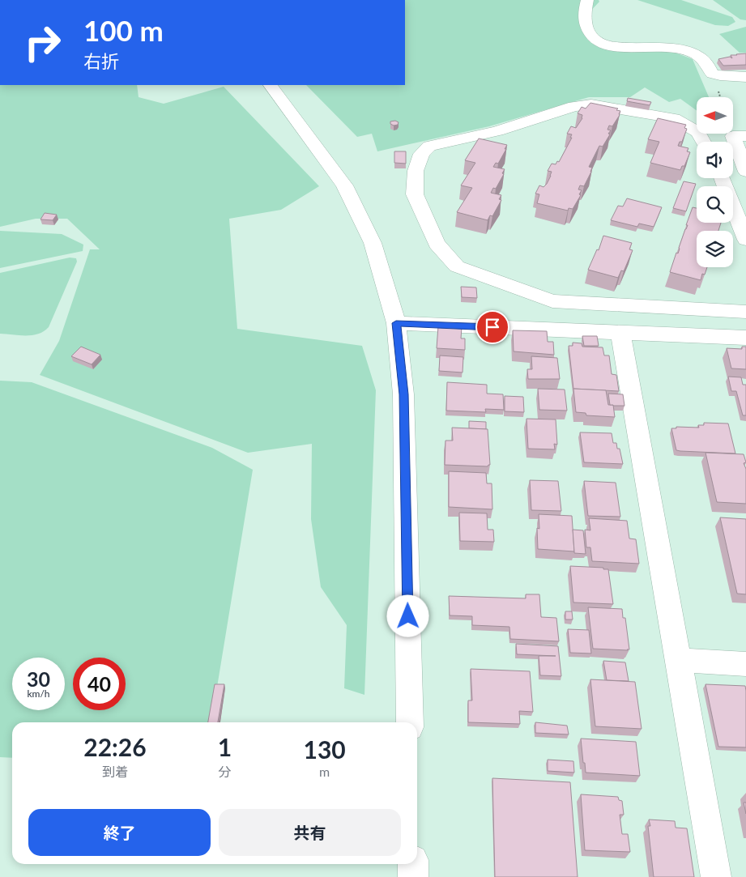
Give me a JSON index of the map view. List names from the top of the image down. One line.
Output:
{"north":"left","page":{"turn":["100 m","右折"],"speed":"30 km/h","limit":"40","eta":["22:26","到着","1","分","130","m"],"buttons":["終了","共有"]}}
